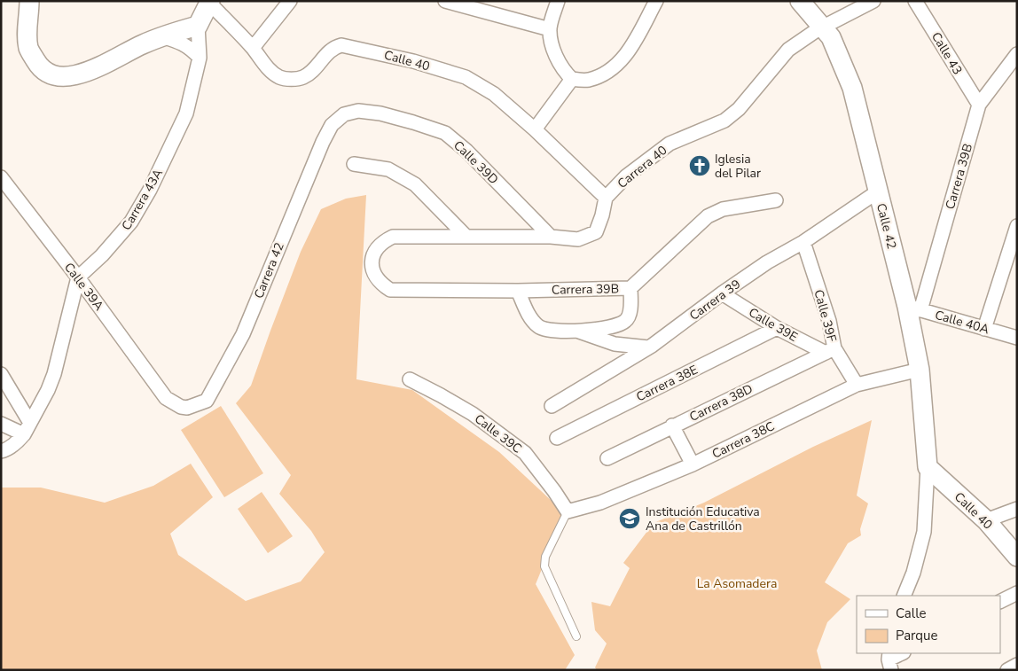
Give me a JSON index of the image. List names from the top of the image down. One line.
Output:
{"streets":{"street":["Calle 43","Calle 40","Calle 39D","Carrera 40","Carrera 39B","Carrera 43A","Calle 42","Carrera 42","Calle 39A","Carrera 39","Calle 39F","Calle 40A","Calle 39E","Carrera 38E","Carrera 38D","Calle 39C","Carrera 38C"]},"crossings":[["Calle 43","Carrera 39B"],["Calle 40","Carrera 40"],["Calle 40","Calle 42"],["Calle 39D","Carrera 40"],["Calle 39D","Carrera 42"],["Carrera 40","Carrera 39B"],["Carrera 40","Calle 42"],["Carrera 39B","Calle 42"],["Carrera 39B","Calle 40A"],["Carrera 43A","Calle 39A"],["Calle 42","Carrera 39"],["Calle 42","Calle 40A"],["Calle 42","Carrera 38C"],["Carrera 42","Calle 39A"],["Carrera 39","Calle 39F"],["Carrera 39","Calle 39E"],["Calle 39F","Calle 39E"],["Calle 39F","Carrera 38D"],["Calle 39F","Carrera 38C"],["Calle 39E","Carrera 38E"],["Calle 39E","Carrera 38D"],["Calle 39C","Carrera 38C"]],"parks":["La Asomadera"],"places":{"church":["Iglesia del Pilar"],"school or university":["Institución Educativa Ana de Castrillón"]},"legend":["Calle","Parque"]}
